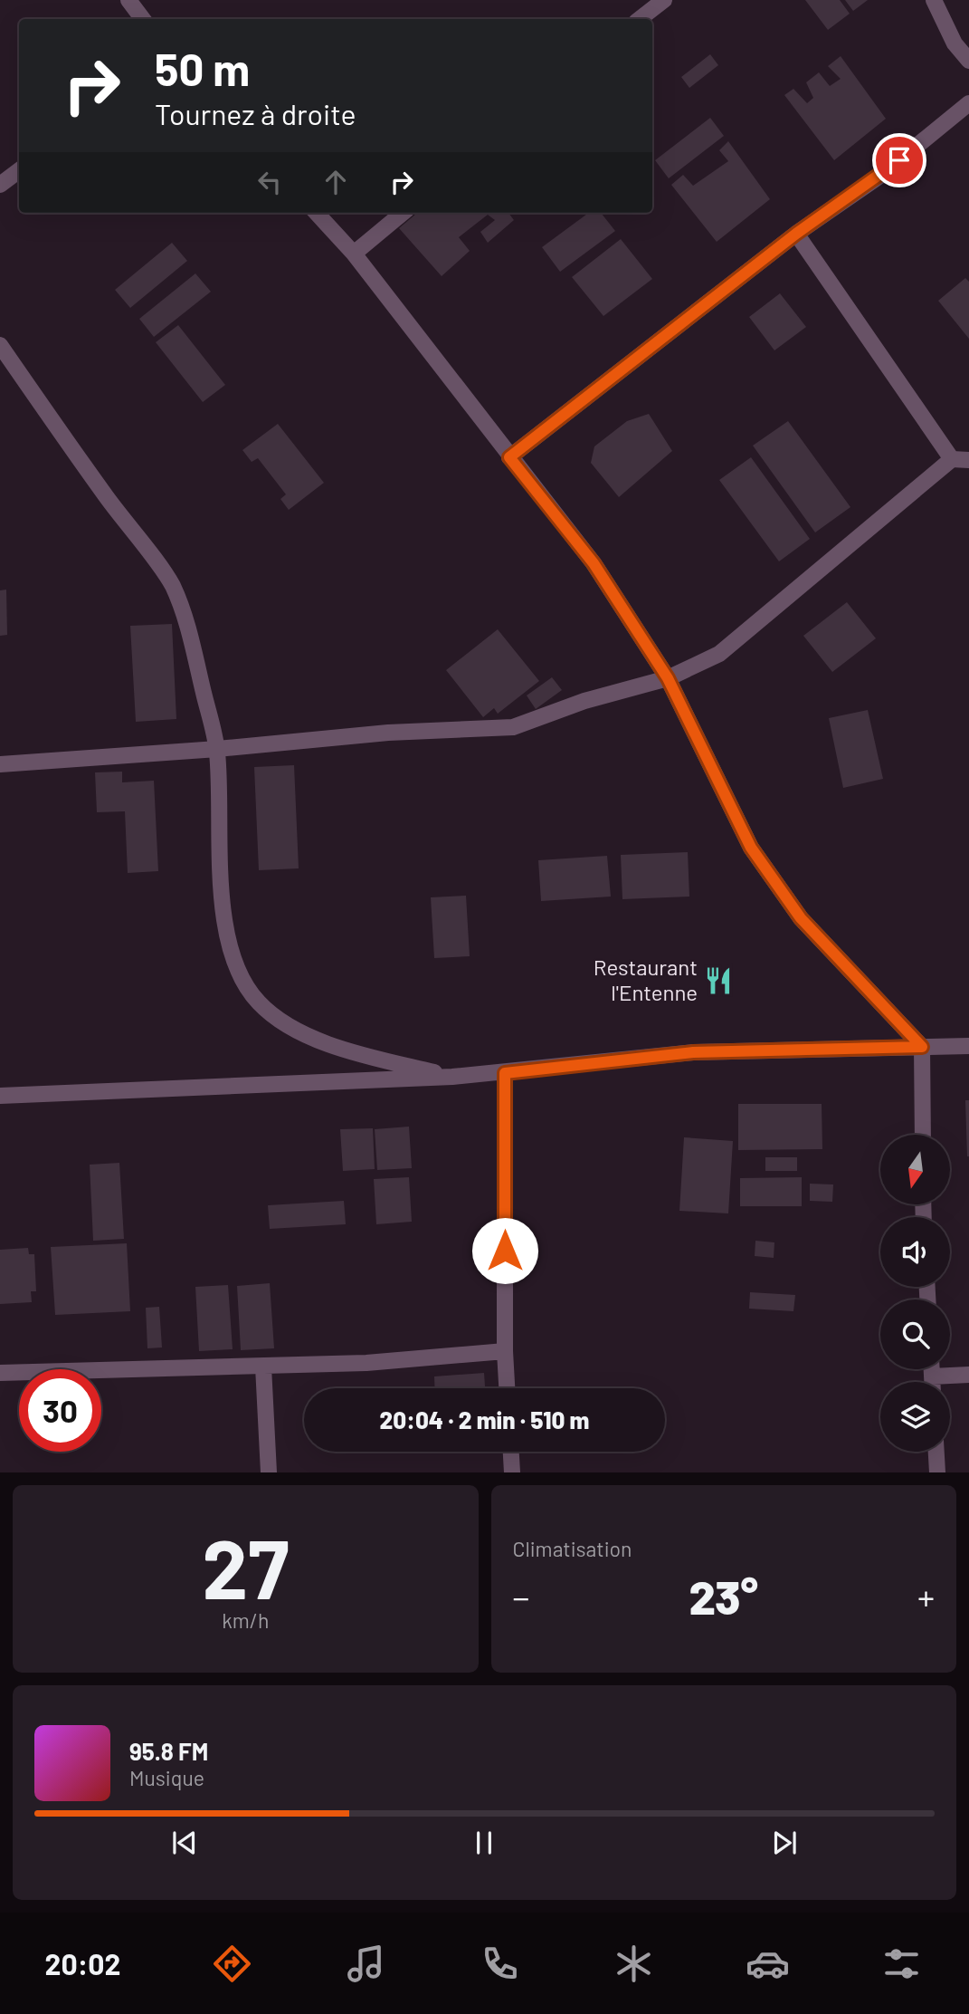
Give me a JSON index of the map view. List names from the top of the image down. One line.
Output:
{"places":{"restaurant":["Restaurant l'Entenne"]},"north":"bottom","page":{"turn":["50 m","Tournez à droite"],"limit":"30","trip":"20:04 · 2 min · 510 m","tile":[["27","km/h"],"Climatisation"],"heat":["−","23°","+"],"song":["95.8 FM","Musique"],"tabs":"20:02"}}
